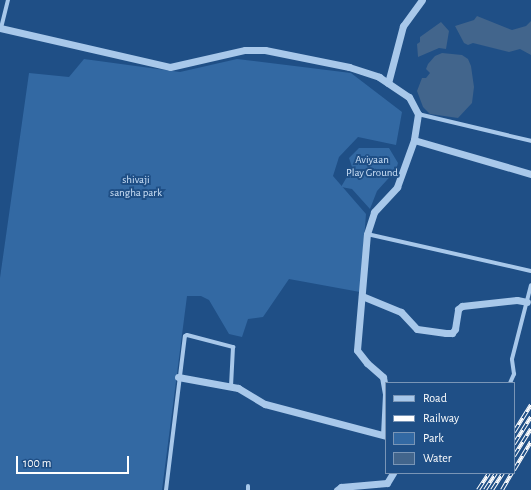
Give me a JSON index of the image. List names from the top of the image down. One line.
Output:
{"parks":["Aviyaan Play Ground","shivaji sangha park"],"legend":["Road","Railway","Park","Water"],"scale_bar":"100 m"}
